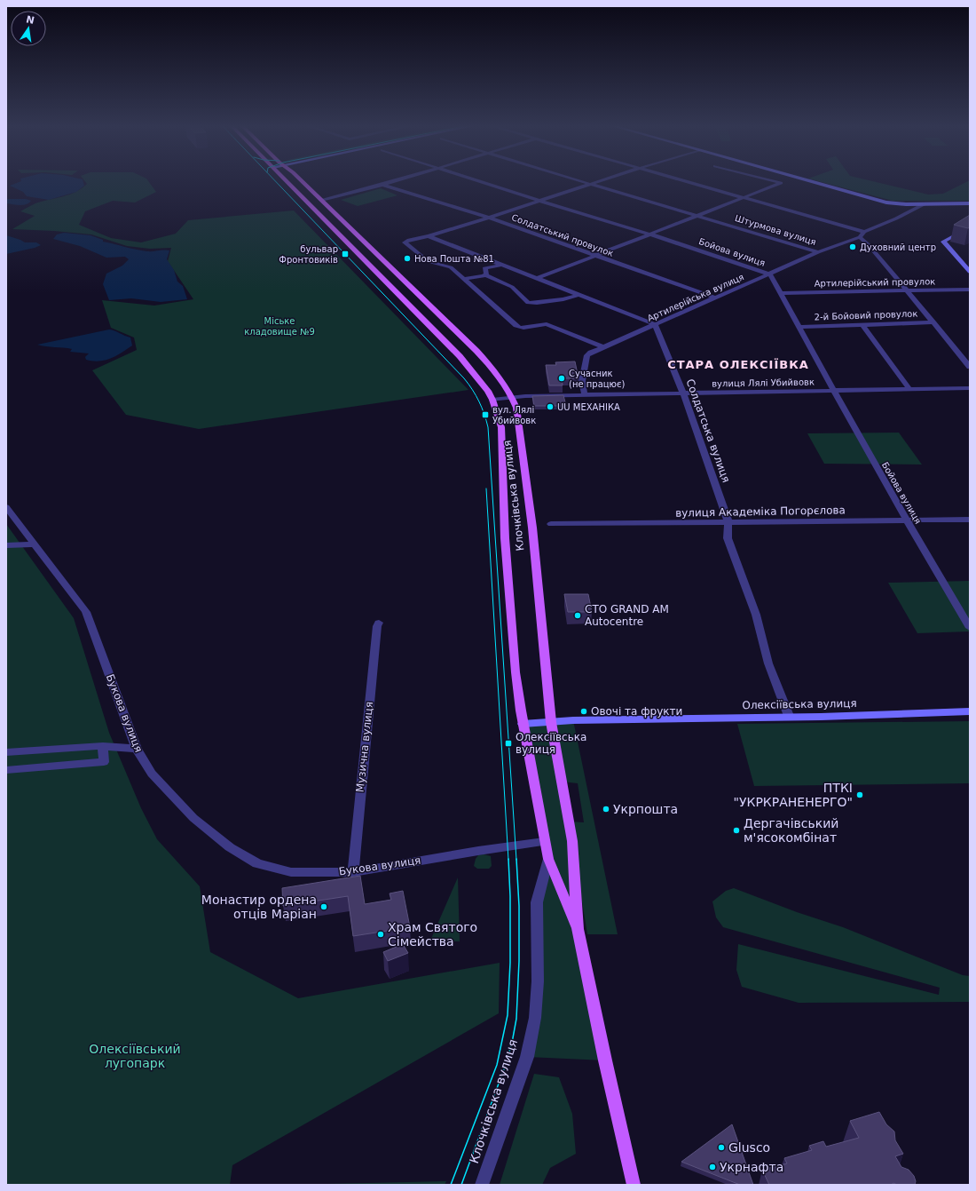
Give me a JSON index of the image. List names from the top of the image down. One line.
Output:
{"streets":{"main road":["Клочківська вулиця"],"street":["Штурмова вулиця","Солдатський провулок","Бойова вулиця","Артилерійський провулок","Артилерійська вулиця","2-й Бойовий провулок","вулиця Лялі Убийвовк","Солдатська вулиця","вулиця Академіка Погорєлова","Олексіївська вулиця","Букова вулиця","Музична вулиця"]},"crossings":[["Штурмова вулиця","Артилерійська вулиця"],["Солдатський провулок","Артилерійська вулиця"],["Бойова вулиця","Артилерійський провулок"],["Бойова вулиця","Артилерійська вулиця"],["Бойова вулиця","2-й Бойовий провулок"],["Бойова вулиця","вулиця Лялі Убийвовк"],["Бойова вулиця","вулиця Академіка Погорєлова"],["Артилерійська вулиця","вулиця Лялі Убийвовк"],["Артилерійська вулиця","Солдатська вулиця"],["вулиця Лялі Убийвовк","Солдатська вулиця"],["вулиця Лялі Убийвовк","Клочківська вулиця"],["Солдатська вулиця","вулиця Академіка Погорєлова"],["Солдатська вулиця","Олексіївська вулиця"],["Клочківська вулиця","Олексіївська вулиця"],["Клочківська вулиця","Букова вулиця"],["Букова вулиця","Музична вулиця"]],"districts":["СТАРА ОЛЕКСІЇВКА"],"parks":["Міське кладовище №9","Олексіївський лугопарк"],"places":{"other":["Духовний центр","Нова Пошта №81","Сучасник (не працює)","UU МЕХАНІКА","СТО GRAND AM Autocentre","Овочі та фрукти","ПТКІ \"УКРКРАНЕНЕРГО\"","Укрпошта","Дергачівський м'ясокомбінат","Монастир ордена отців Маріан","Храм Святого Сімейства","Glusco","Укрнафта"],"transit":["бульвар Фронтовиків","вул. Лялі Убийвовк","Олексіївська вулиця"]},"north":"top"}
